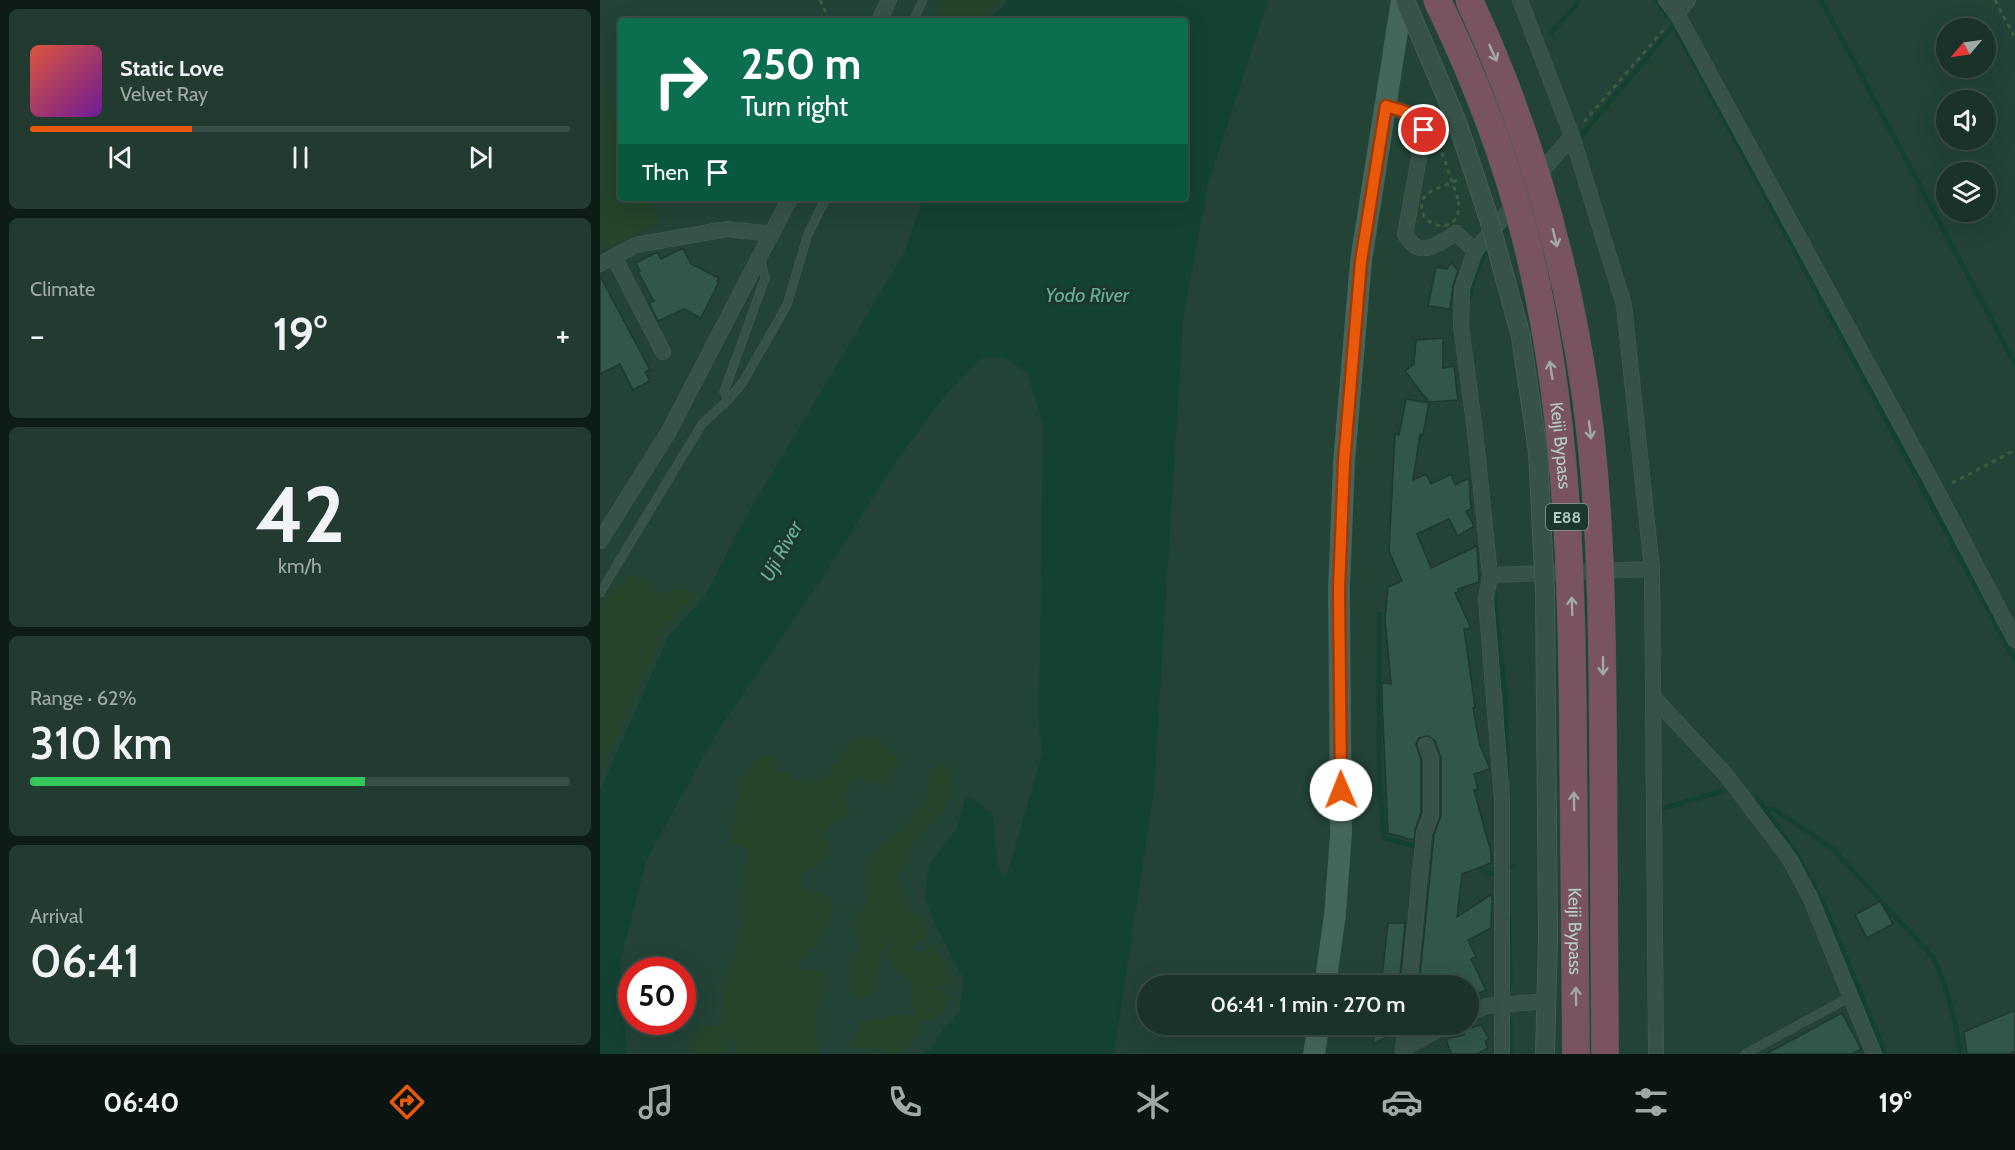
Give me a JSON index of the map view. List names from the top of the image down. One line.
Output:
{"streets":{"highway":["Keiji Bypass","E88"]},"water":["Yodo River","Uji River"],"north":"bottom left","page":{"turn":["250 m","Turn right"],"song":["Static Love","Velvet Ray"],"then":"Then","tile":["Climate",["42","km/h"],["Range · 62%","310 km"],["Arrival","06:41"]],"heat":["−","19°","+"],"limit":"50","trip":"06:41 · 1 min · 270 m","tabs":["06:40","19°"]}}
